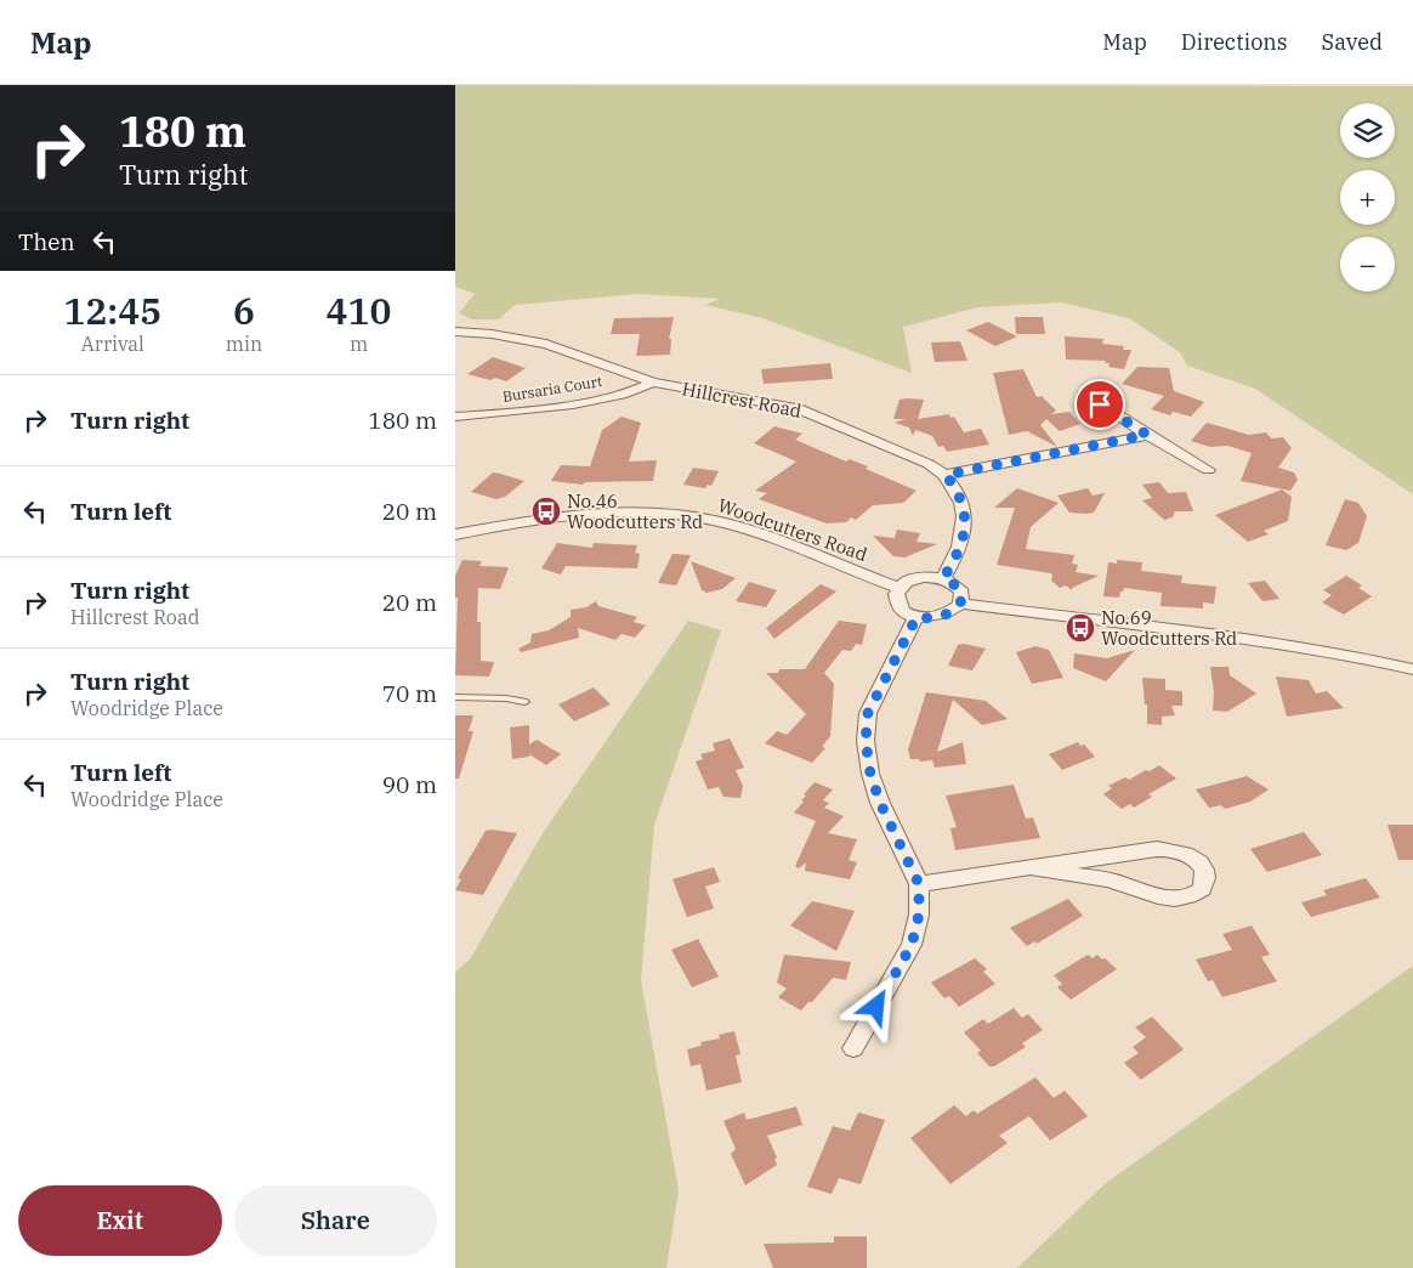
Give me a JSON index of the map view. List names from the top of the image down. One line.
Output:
{"streets":{"street":["Bursaria Court","Hillcrest Road","Woodcutters Road"]},"crossings":[["Bursaria Court","Hillcrest Road"],["Hillcrest Road","Woodcutters Road"]],"places":{"bus stop":["No.46 Woodcutters Rd","No.69 Woodcutters Rd"]},"page":{"header":"Map","nav":["Map","Directions","Saved"],"turn":["180 m","Turn right"],"map_buttons":["+","−"],"then":"Then","eta":["12:45","Arrival","6","min","410","m"],"list":[{"name":"Turn right","value":"180 m"},{"name":"Turn left","value":"20 m"},{"name":"Turn right","note":"Hillcrest Road","value":"20 m"},{"name":"Turn right","note":"Woodridge Place","value":"70 m"},{"name":"Turn left","note":"Woodridge Place","value":"90 m"}],"buttons":["Exit","Share"]}}
